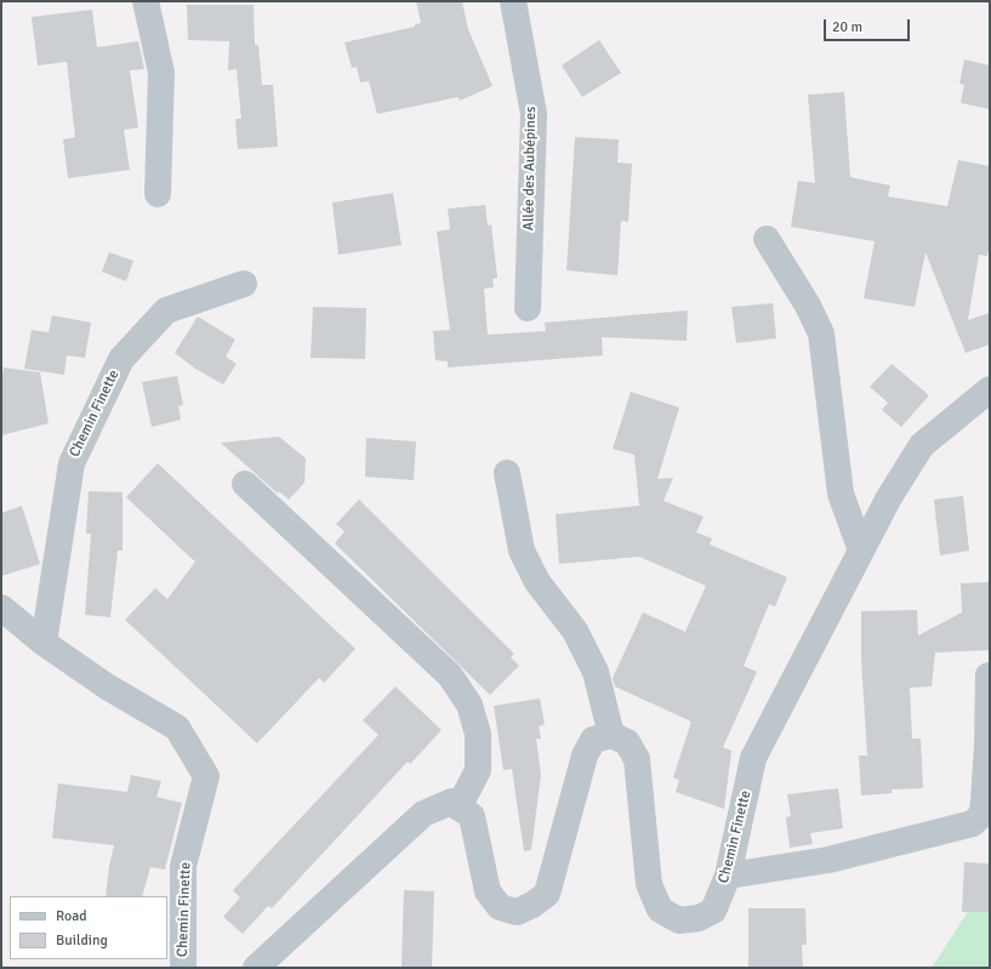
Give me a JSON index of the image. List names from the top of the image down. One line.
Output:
{"streets":{"street":["Allée des Aubépines","Chemin Finette"]},"legend":["Road","Building"],"scale_bar":"20 m"}
